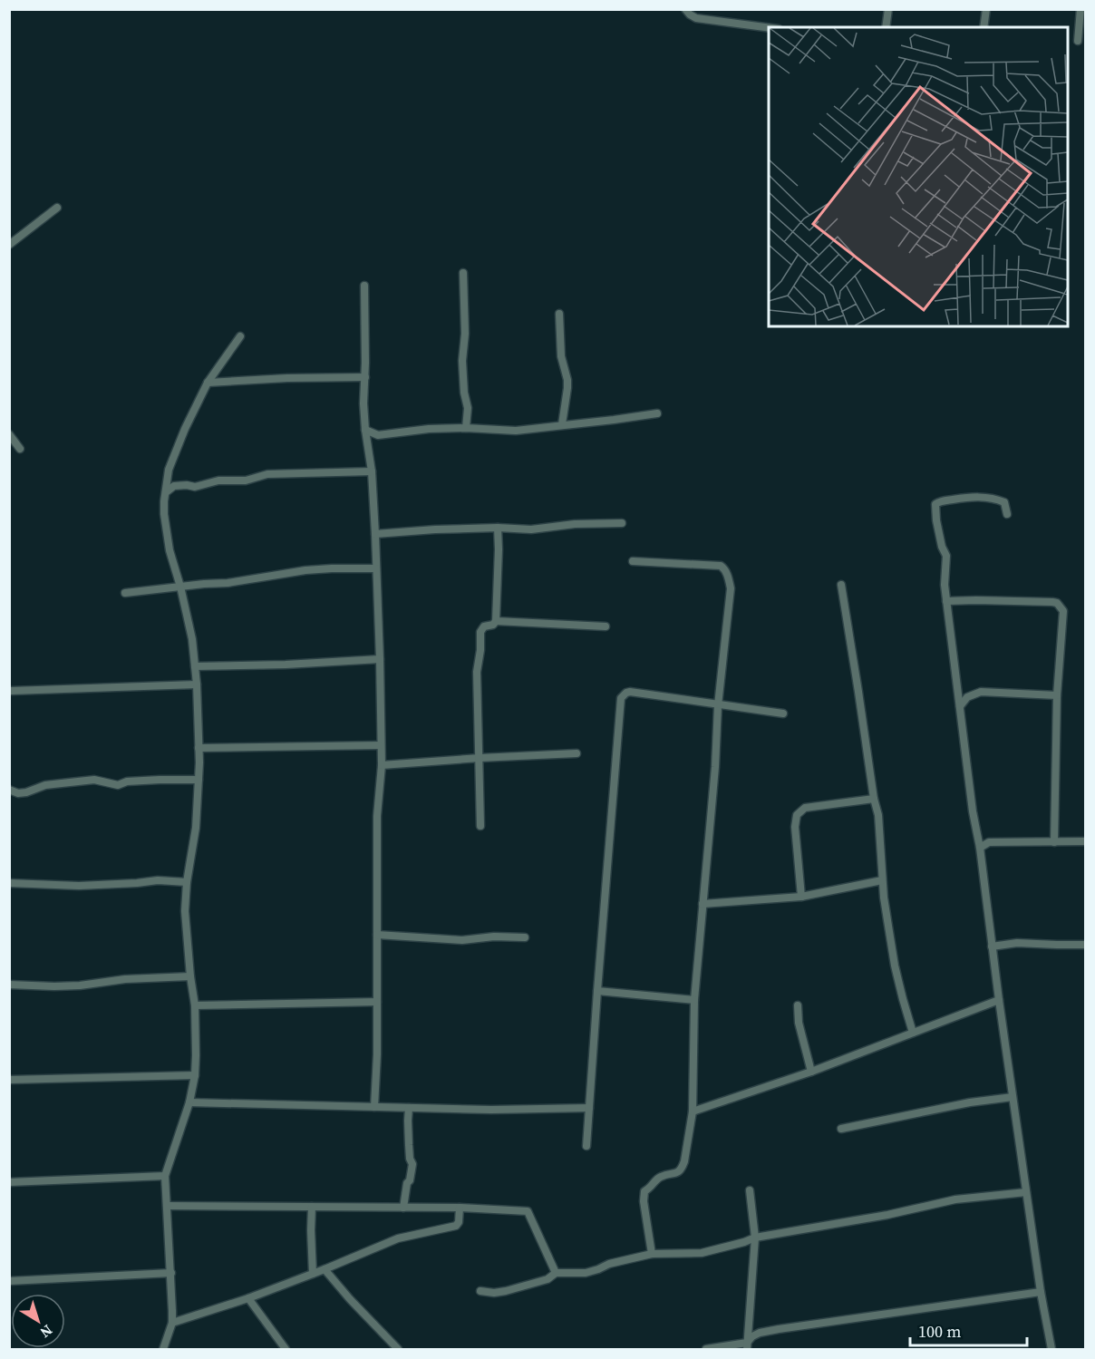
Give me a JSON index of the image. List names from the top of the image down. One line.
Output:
{"scale_bar":"100 m","north":"bottom right"}
